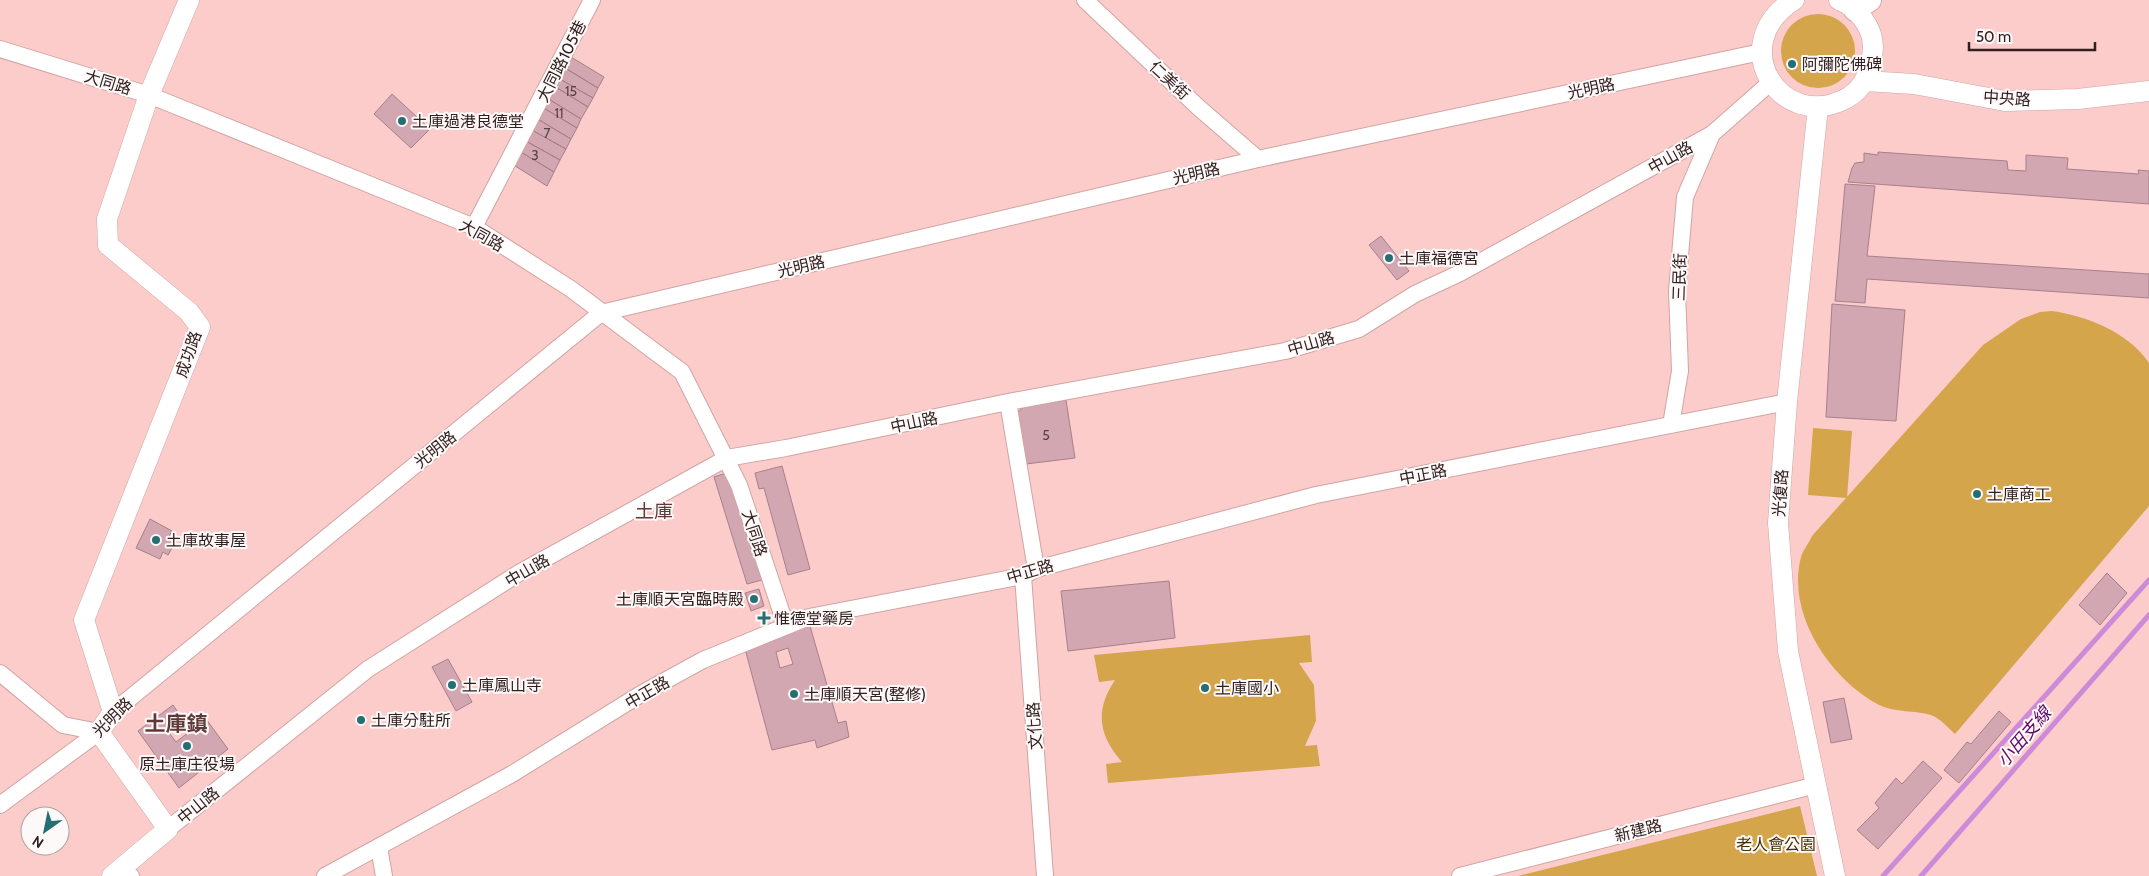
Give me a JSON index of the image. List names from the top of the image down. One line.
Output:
{"streets":{"street":["大同路105巷","仁美街","大同路","光明路","中央路","中山路","三民街","成功路","中正路","光復路","文化路","新建路"]},"crossings":[["大同路105巷","大同路"],["仁美街","光明路"],["大同路","光明路"],["大同路","中山路"],["大同路","成功路"],["大同路","中正路"],["光明路","成功路"],["中山路","三民街"],["中山路","文化路"],["三民街","中正路"],["中正路","光復路"],["中正路","文化路"],["光復路","新建路"]],"districts":["土庫","土庫鎮"],"water":["小田支線"],"parks":["老人會公園"],"places":{"other":["阿彌陀佛碑","土庫過港良德堂","土庫福德宮","土庫商工","土庫故事屋","土庫順天宮臨時殿","土庫鳳山寺","土庫國小","土庫順天宮(整修)","土庫分駐所","原土庫庄役場"],"health":["惟德堂藥房"]},"house_numbers":["15","11","7","3","5"],"scale_bar":"50 m","north":"bottom left"}
